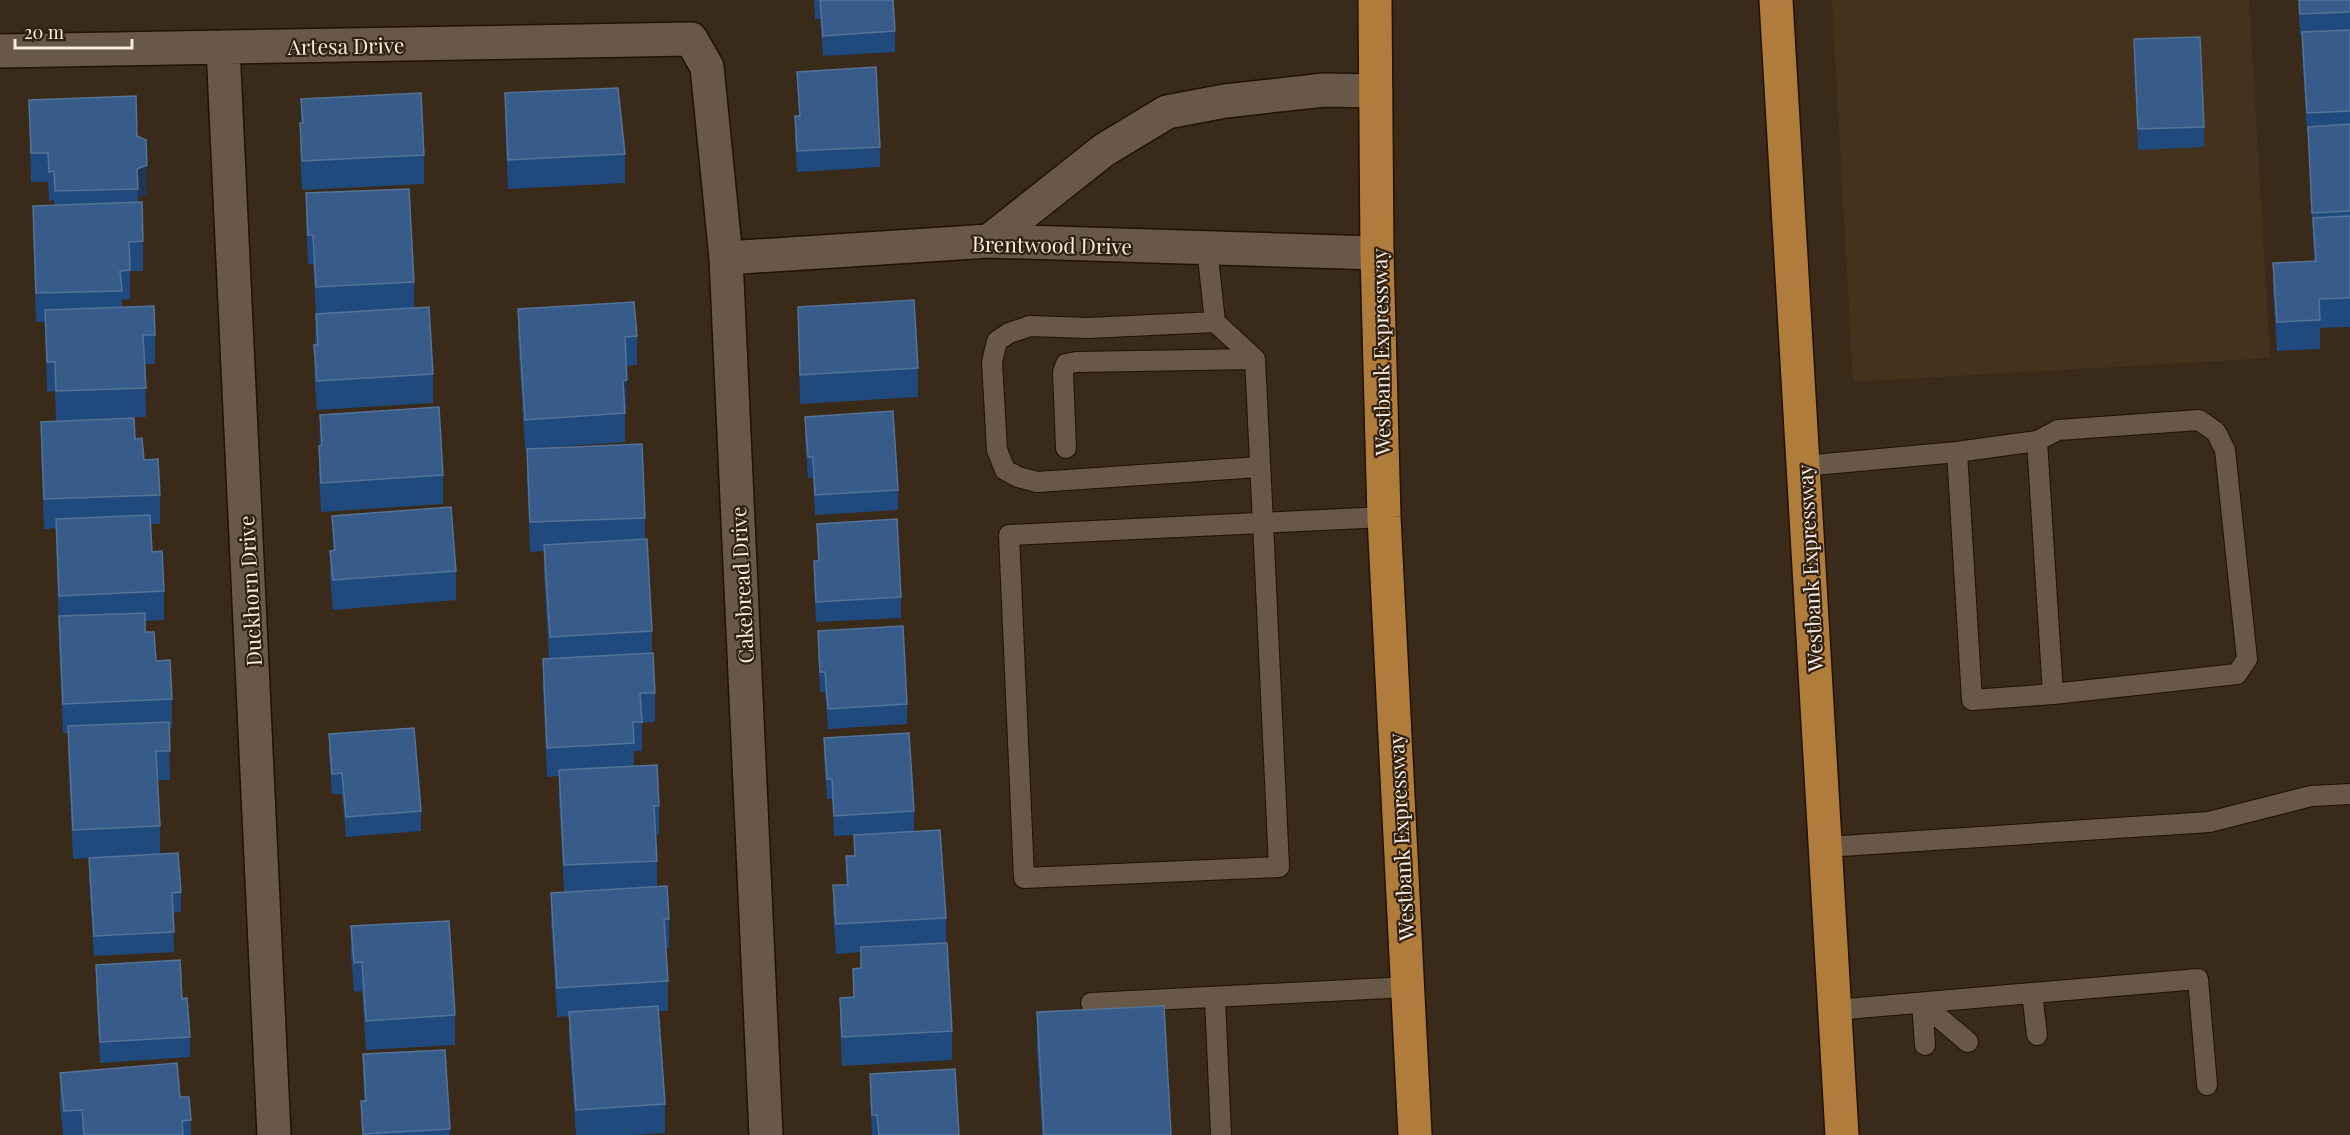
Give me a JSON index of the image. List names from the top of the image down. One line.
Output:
{"streets":{"highway":["Westbank Expressway"],"street":["Artesa Drive","Brentwood Drive","Cakebread Drive","Duckhorn Drive"]},"crossings":[["Artesa Drive","Cakebread Drive"],["Artesa Drive","Duckhorn Drive"],["Brentwood Drive","Westbank Expressway"],["Brentwood Drive","Cakebread Drive"]],"scale_bar":"20 m"}
